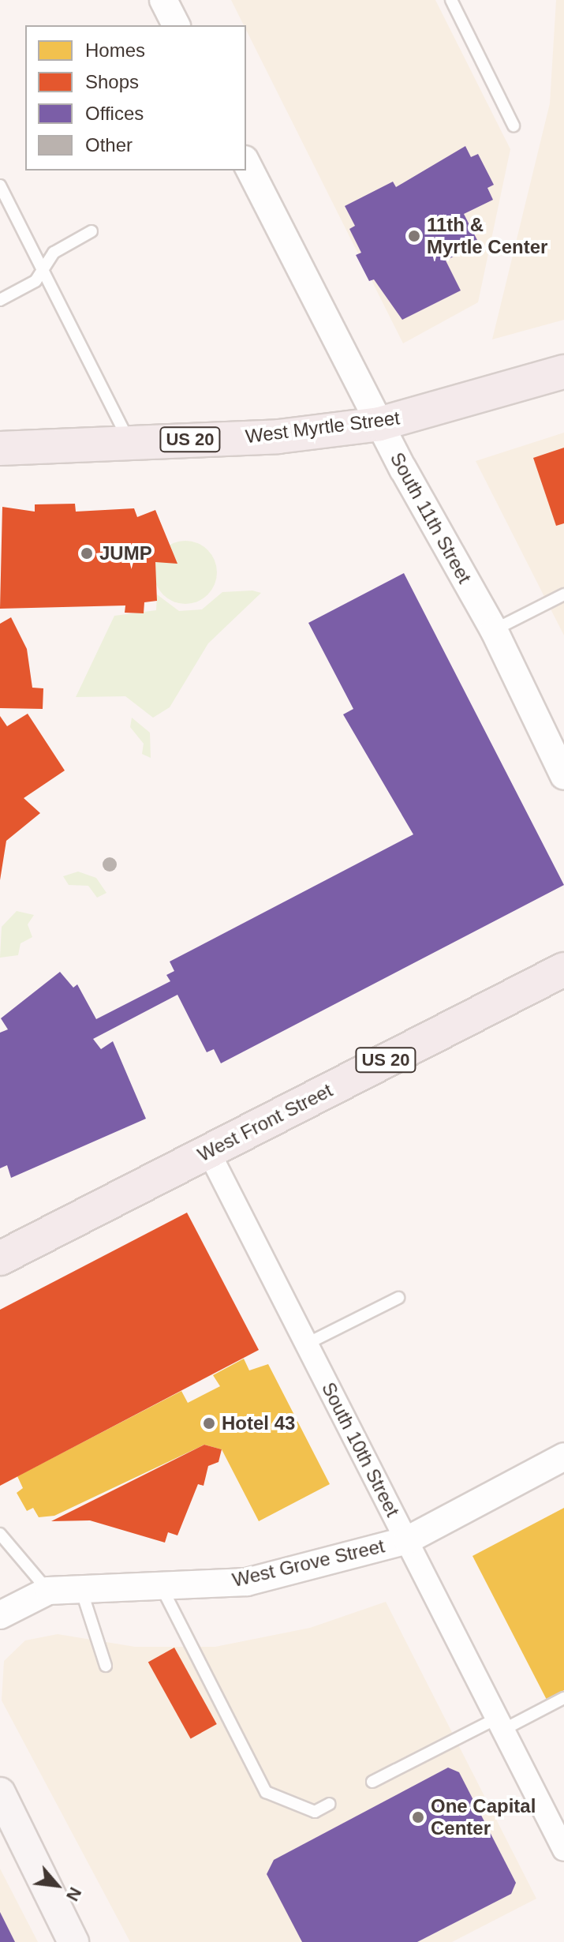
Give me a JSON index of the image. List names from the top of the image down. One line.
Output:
{"streets":{"main road":["West Myrtle Street","US 20","West Front Street"],"street":["South 11th Street","South 10th Street","West Grove Street"]},"crossings":[["West Myrtle Street","South 11th Street"],["West Front Street","South 10th Street"],["South 10th Street","West Grove Street"]],"places":["11th & Myrtle Center","JUMP","Hotel 43","One Capital Center"],"legend":["Homes","Shops","Offices","Other"],"north":"bottom right"}
